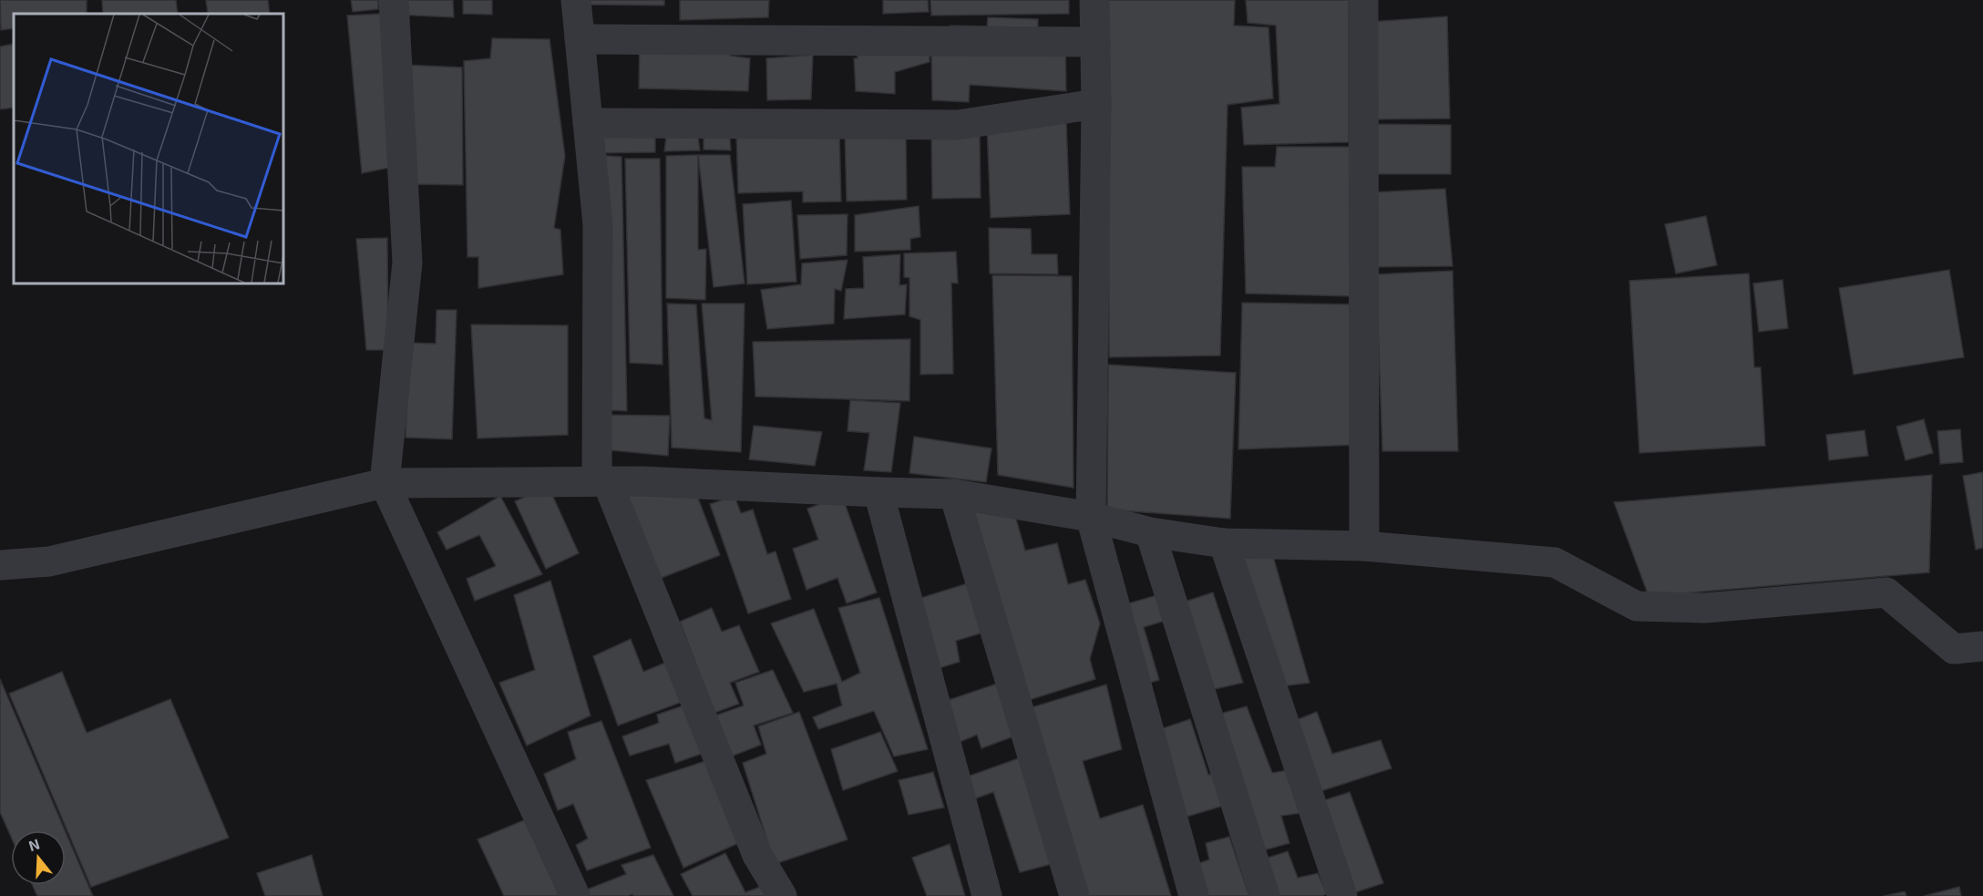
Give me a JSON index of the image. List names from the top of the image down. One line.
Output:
{"north":"top"}
